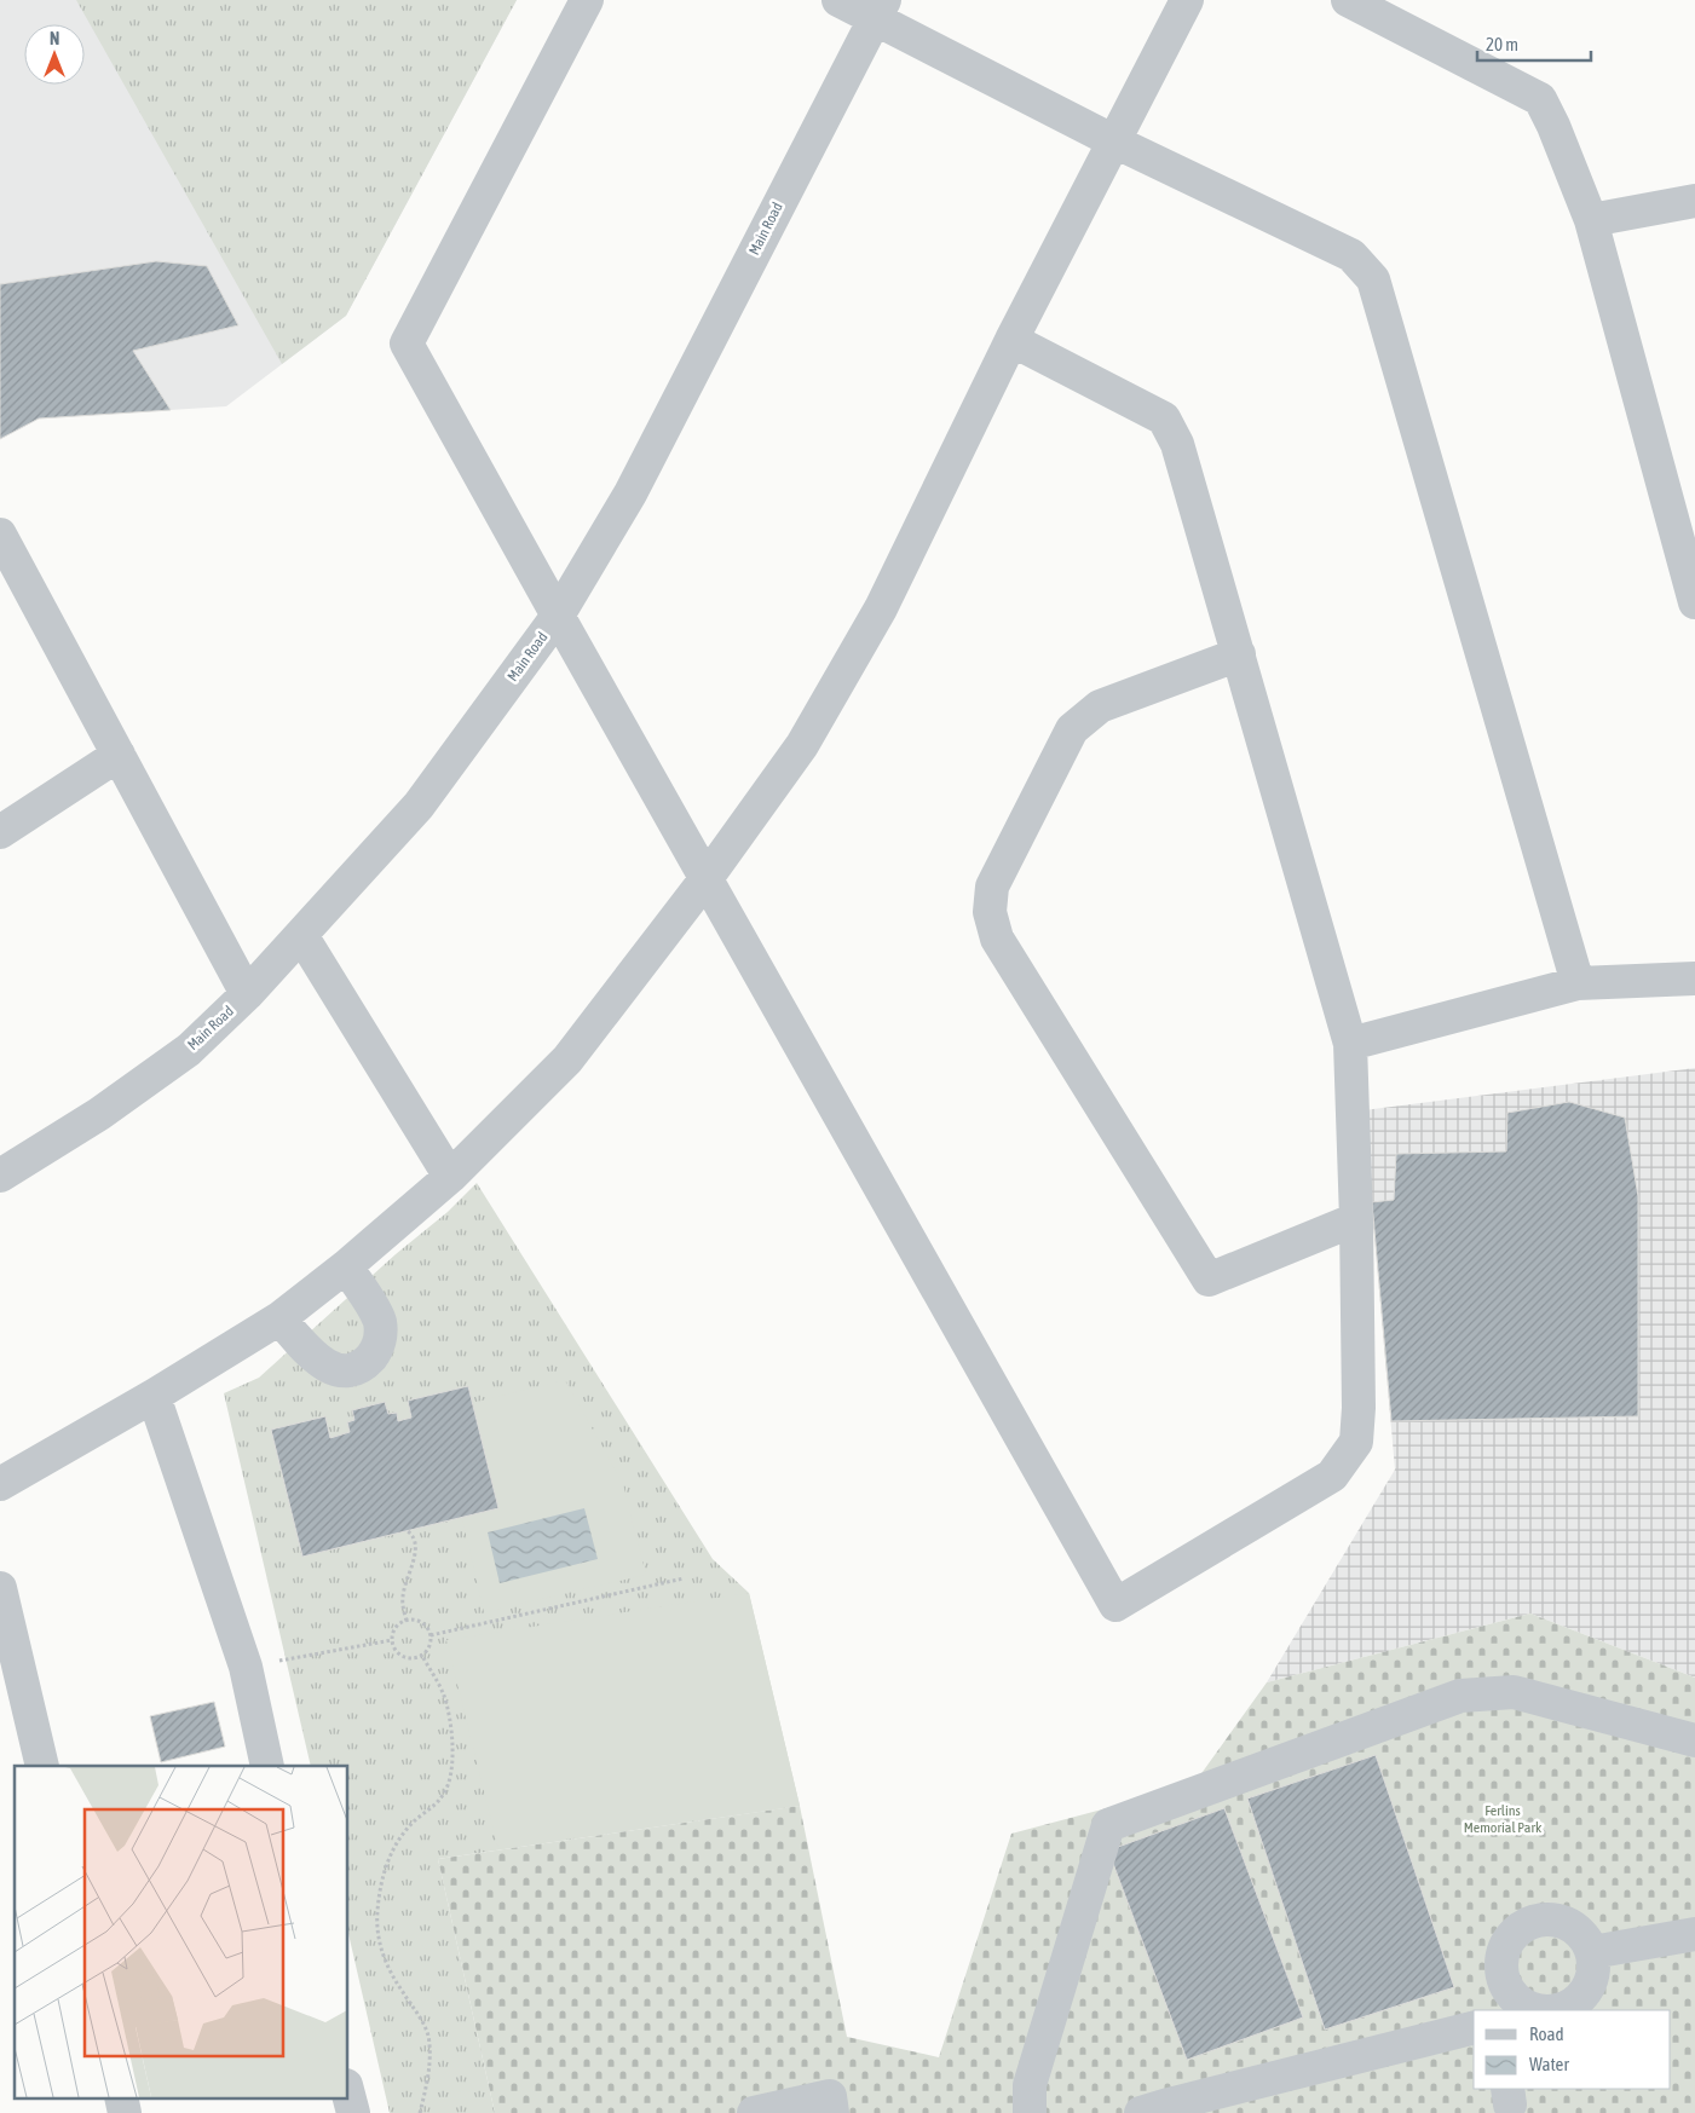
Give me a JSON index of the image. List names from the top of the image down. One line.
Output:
{"streets":{"street":["Main Road"]},"parks":["Ferlins Memorial Park"],"legend":["Road","Water"],"scale_bar":"20 m","north":"top"}
